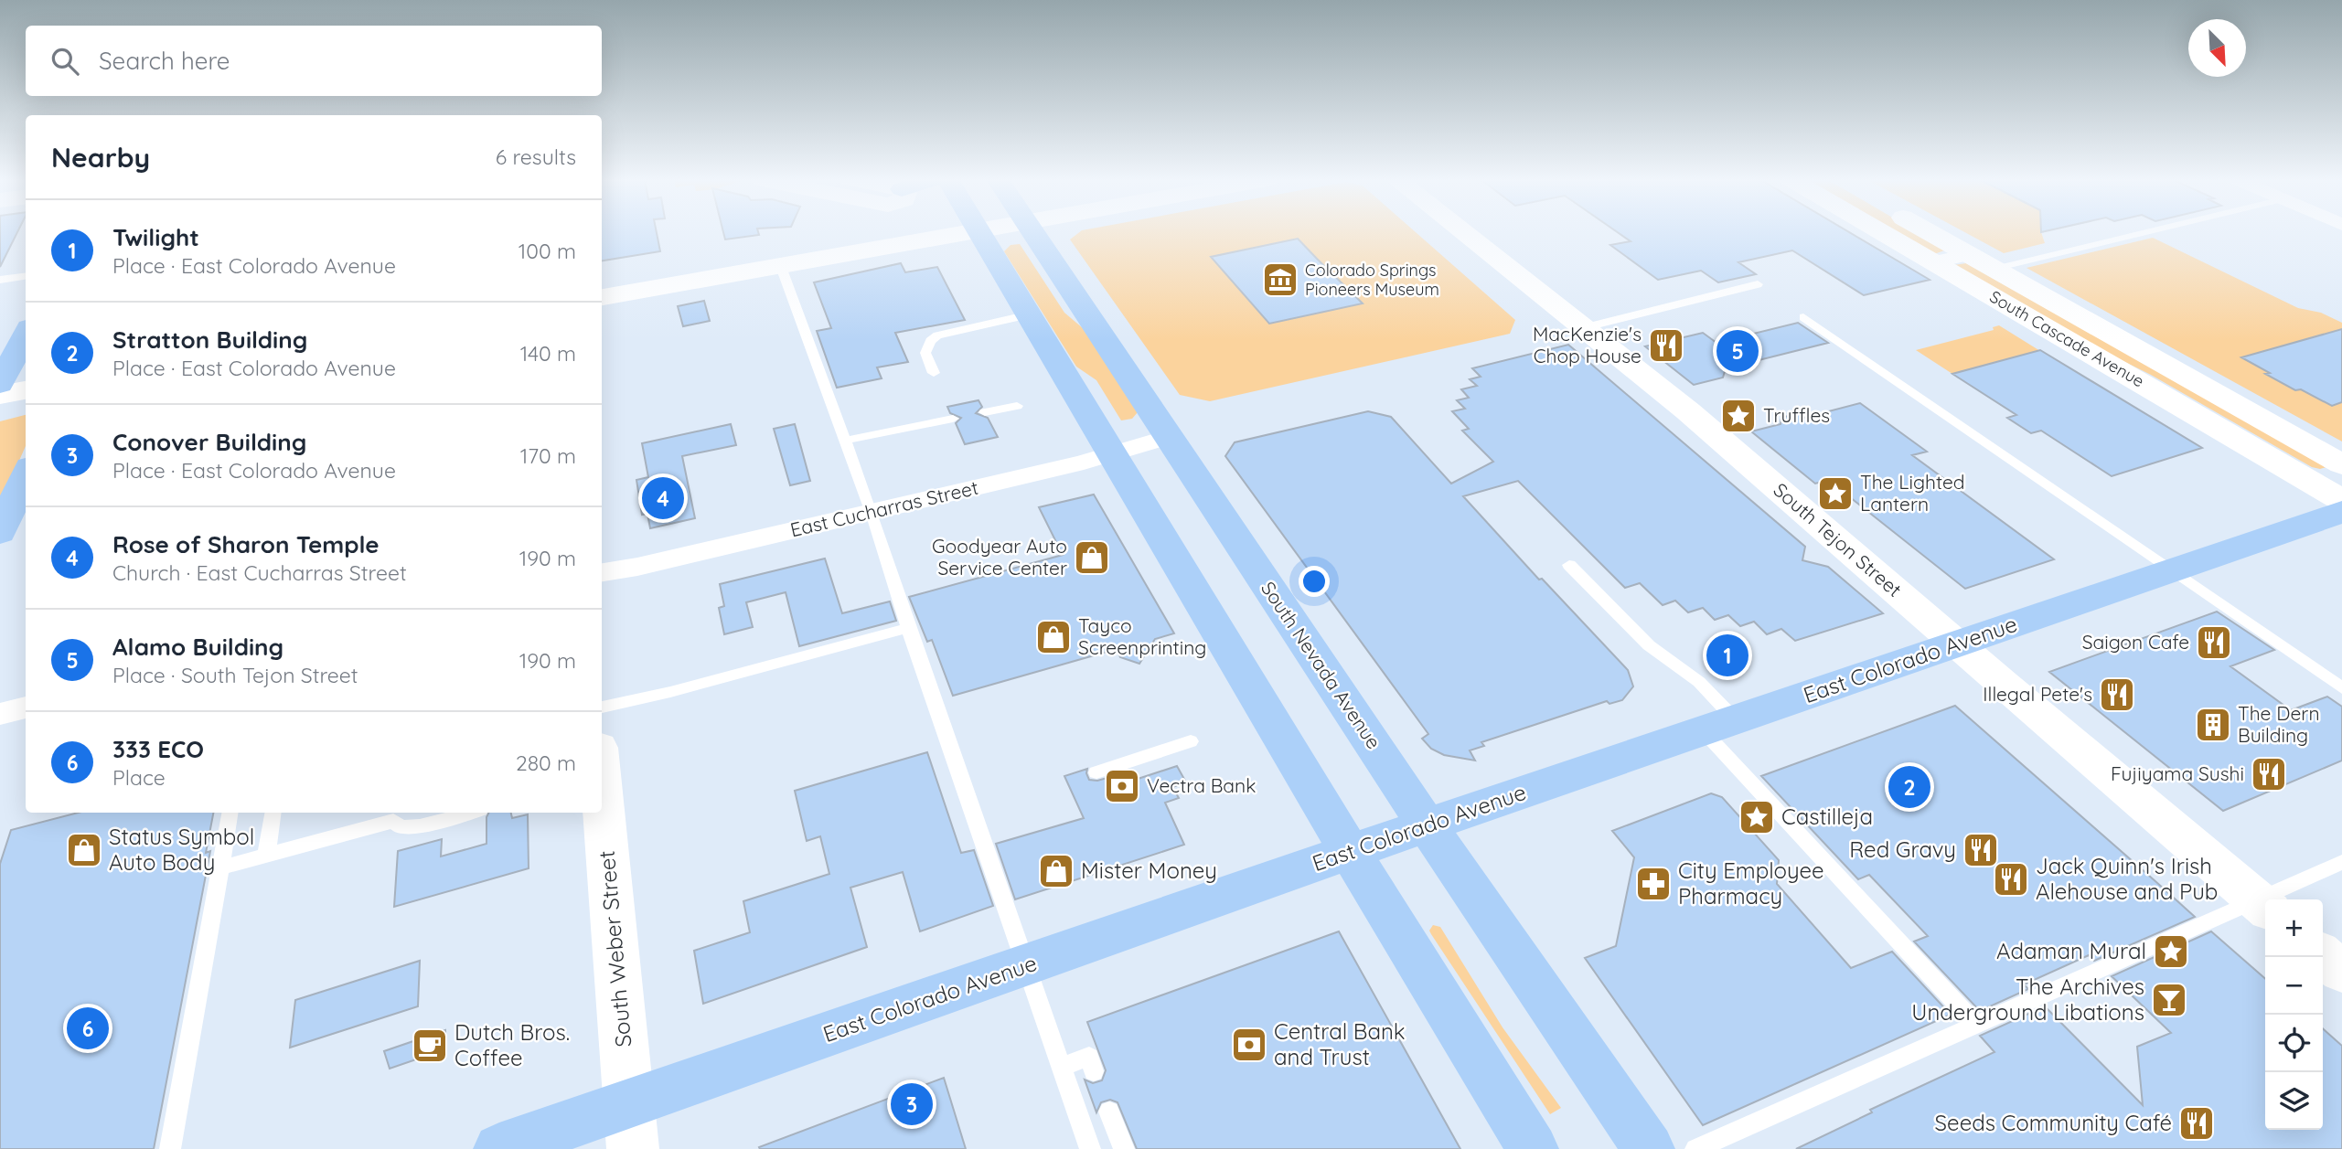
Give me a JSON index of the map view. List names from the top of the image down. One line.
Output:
{"streets":{"main road":["East Colorado Avenue","South Nevada Avenue"],"street":["South Cascade Avenue","East Cucharras Street","South Tejon Street","South Weber Street"]},"crossings":[["East Cucharras Street","South Nevada Avenue"],["South Tejon Street","East Colorado Avenue"],["East Colorado Avenue","South Nevada Avenue"],["East Colorado Avenue","South Weber Street"]],"places":{"museum":["Colorado Springs Pioneers Museum"],"restaurant":["MacKenzie's Chop House","Saigon Cafe","Illegal Pete's","Fujiyama Sushi","Red Gravy","Jack Quinn's Irish Alehouse and Pub","Seeds Community Café"],"place":["Truffles","The Lighted Lantern","Castilleja","Adaman Mural"],"shop":["Goodyear Auto Service Center","Tayco Screenprinting","Status Symbol Auto Body","Mister Money"],"building":["The Dern Building"],"bank":["Vectra Bank","Central Bank and Trust"],"pharmacy":["City Employee Pharmacy"],"bar":["The Archives Underground Libations"],"cafe":["Dutch Bros. Coffee"]},"north":"bottom right","page":{"search":"Search here","heading":["Nearby","6 results"],"list":[{"mark":"1","name":"Twilight","note":"Place · East Colorado Avenue","value":"100 m"},{"mark":"2","name":"Stratton Building","note":"Place · East Colorado Avenue","value":"140 m"},{"mark":"3","name":"Conover Building","note":"Place · East Colorado Avenue","value":"170 m"},{"mark":"4","name":"Rose of Sharon Temple","note":"Church · East Cucharras Street","value":"190 m"},{"mark":"5","name":"Alamo Building","note":"Place · South Tejon Street","value":"190 m"},{"mark":"6","name":"333 ECO","note":"Place","value":"280 m"}],"pins":["5","4","1","2","6","3"],"map_buttons":["+","−"]}}
